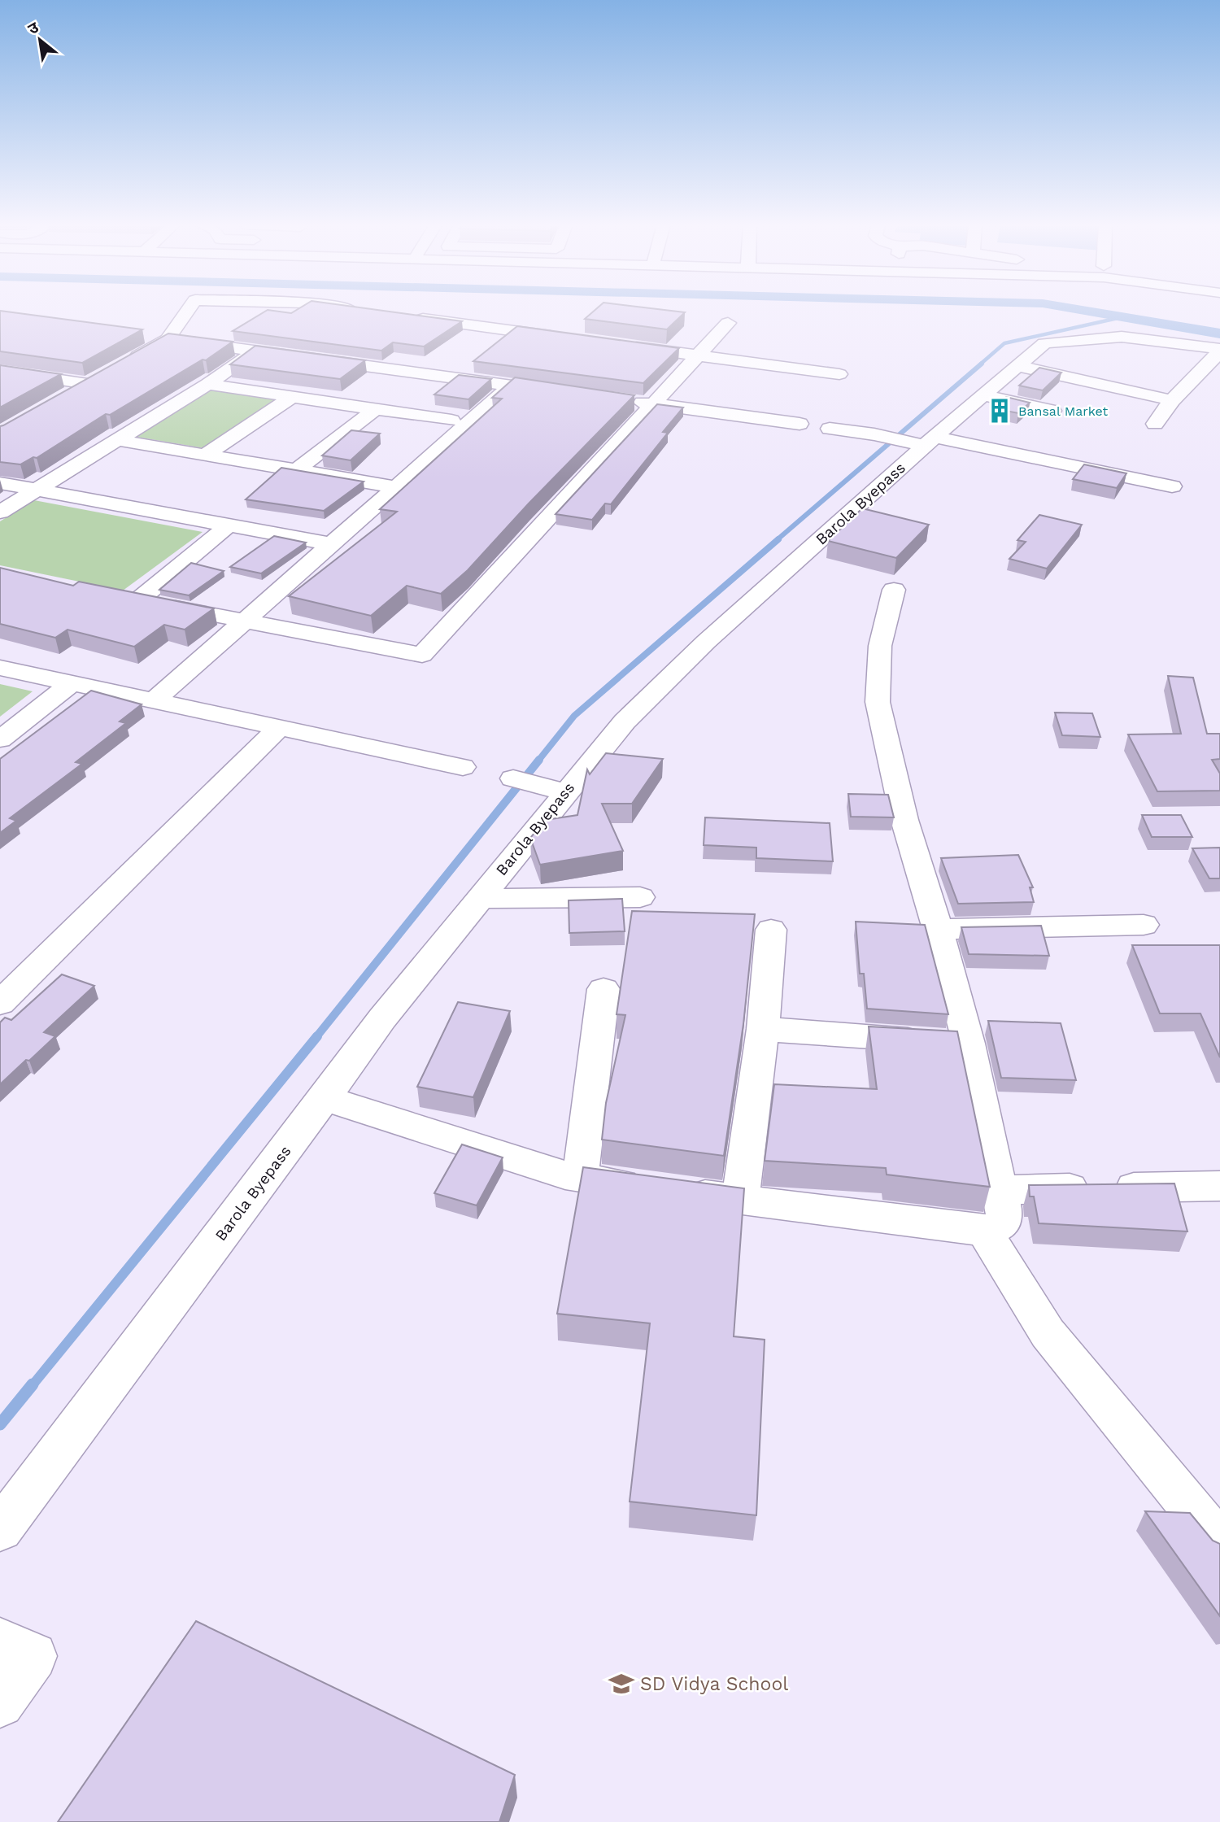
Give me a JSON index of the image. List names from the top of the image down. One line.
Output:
{"streets":{"street":["Barola Byepass"]},"places":{"building":["Bansal Market"],"school or university":["SD Vidya School"]},"north":"top left"}
